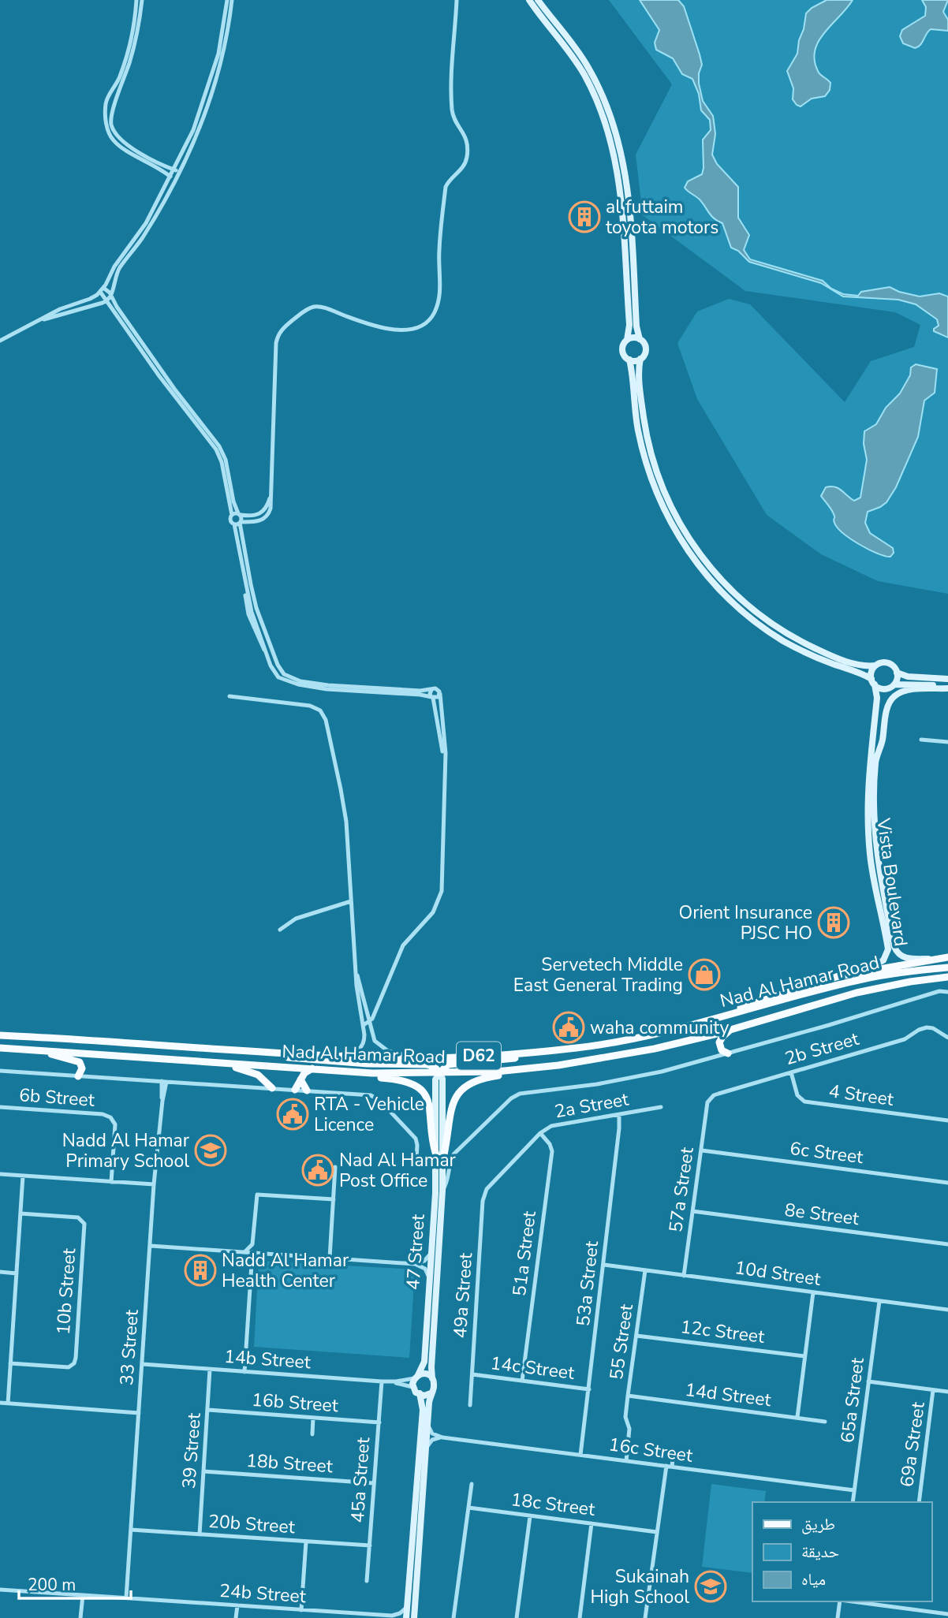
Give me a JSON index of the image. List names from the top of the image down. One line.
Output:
{"streets":{"main road":["Nad Al Hamar Road","D62"],"street":["Vista Boulevard","2b Street","4 Street","6b Street","2a Street","6c Street","57a Street","8e Street","47 Street","51a Street","10d Street","53a Street","10b Street","49a Street","12c Street","55 Street","33 Street","14b Street","14c Street","14d Street","65a Street","16b Street","69a Street","16c Street","39 Street","18b Street","45a Street","18c Street","20b Street","24b Street"]},"crossings":[["Nad Al Hamar Road","47 Street"],["Nad Al Hamar Road","33 Street"],["2b Street","4 Street"],["2b Street","57a Street"],["2a Street","51a Street"],["2a Street","53a Street"],["2a Street","49a Street"],["6c Street","57a Street"],["57a Street","8e Street"],["57a Street","10d Street"],["47 Street","14b Street"],["51a Street","14c Street"],["10d Street","53a Street"],["10d Street","55 Street"],["10d Street","65a Street"],["53a Street","14c Street"],["53a Street","16c Street"],["49a Street","14c Street"],["12c Street","55 Street"],["55 Street","14d Street"],["55 Street","16c Street"],["33 Street","14b Street"],["33 Street","20b Street"],["33 Street","24b Street"],["14b Street","39 Street"],["14b Street","45a Street"],["65a Street","16c Street"],["16b Street","39 Street"],["16b Street","45a Street"],["39 Street","18b Street"],["39 Street","20b Street"],["18b Street","45a Street"],["45a Street","20b Street"]],"places":{"building":["al futtaim toyota motors","Orient Insurance PJSC HO","Nadd Al Hamar Health Center"],"shop":["Servetech Middle East General Trading"],"public building":["waha community","RTA - Vehicle Licence","Nad Al Hamar Post Office"],"school or university":["Nadd Al Hamar Primary School","Sukainah High School"]},"legend":["طريق","حديقة","مياه"],"scale_bar":"200 m"}
